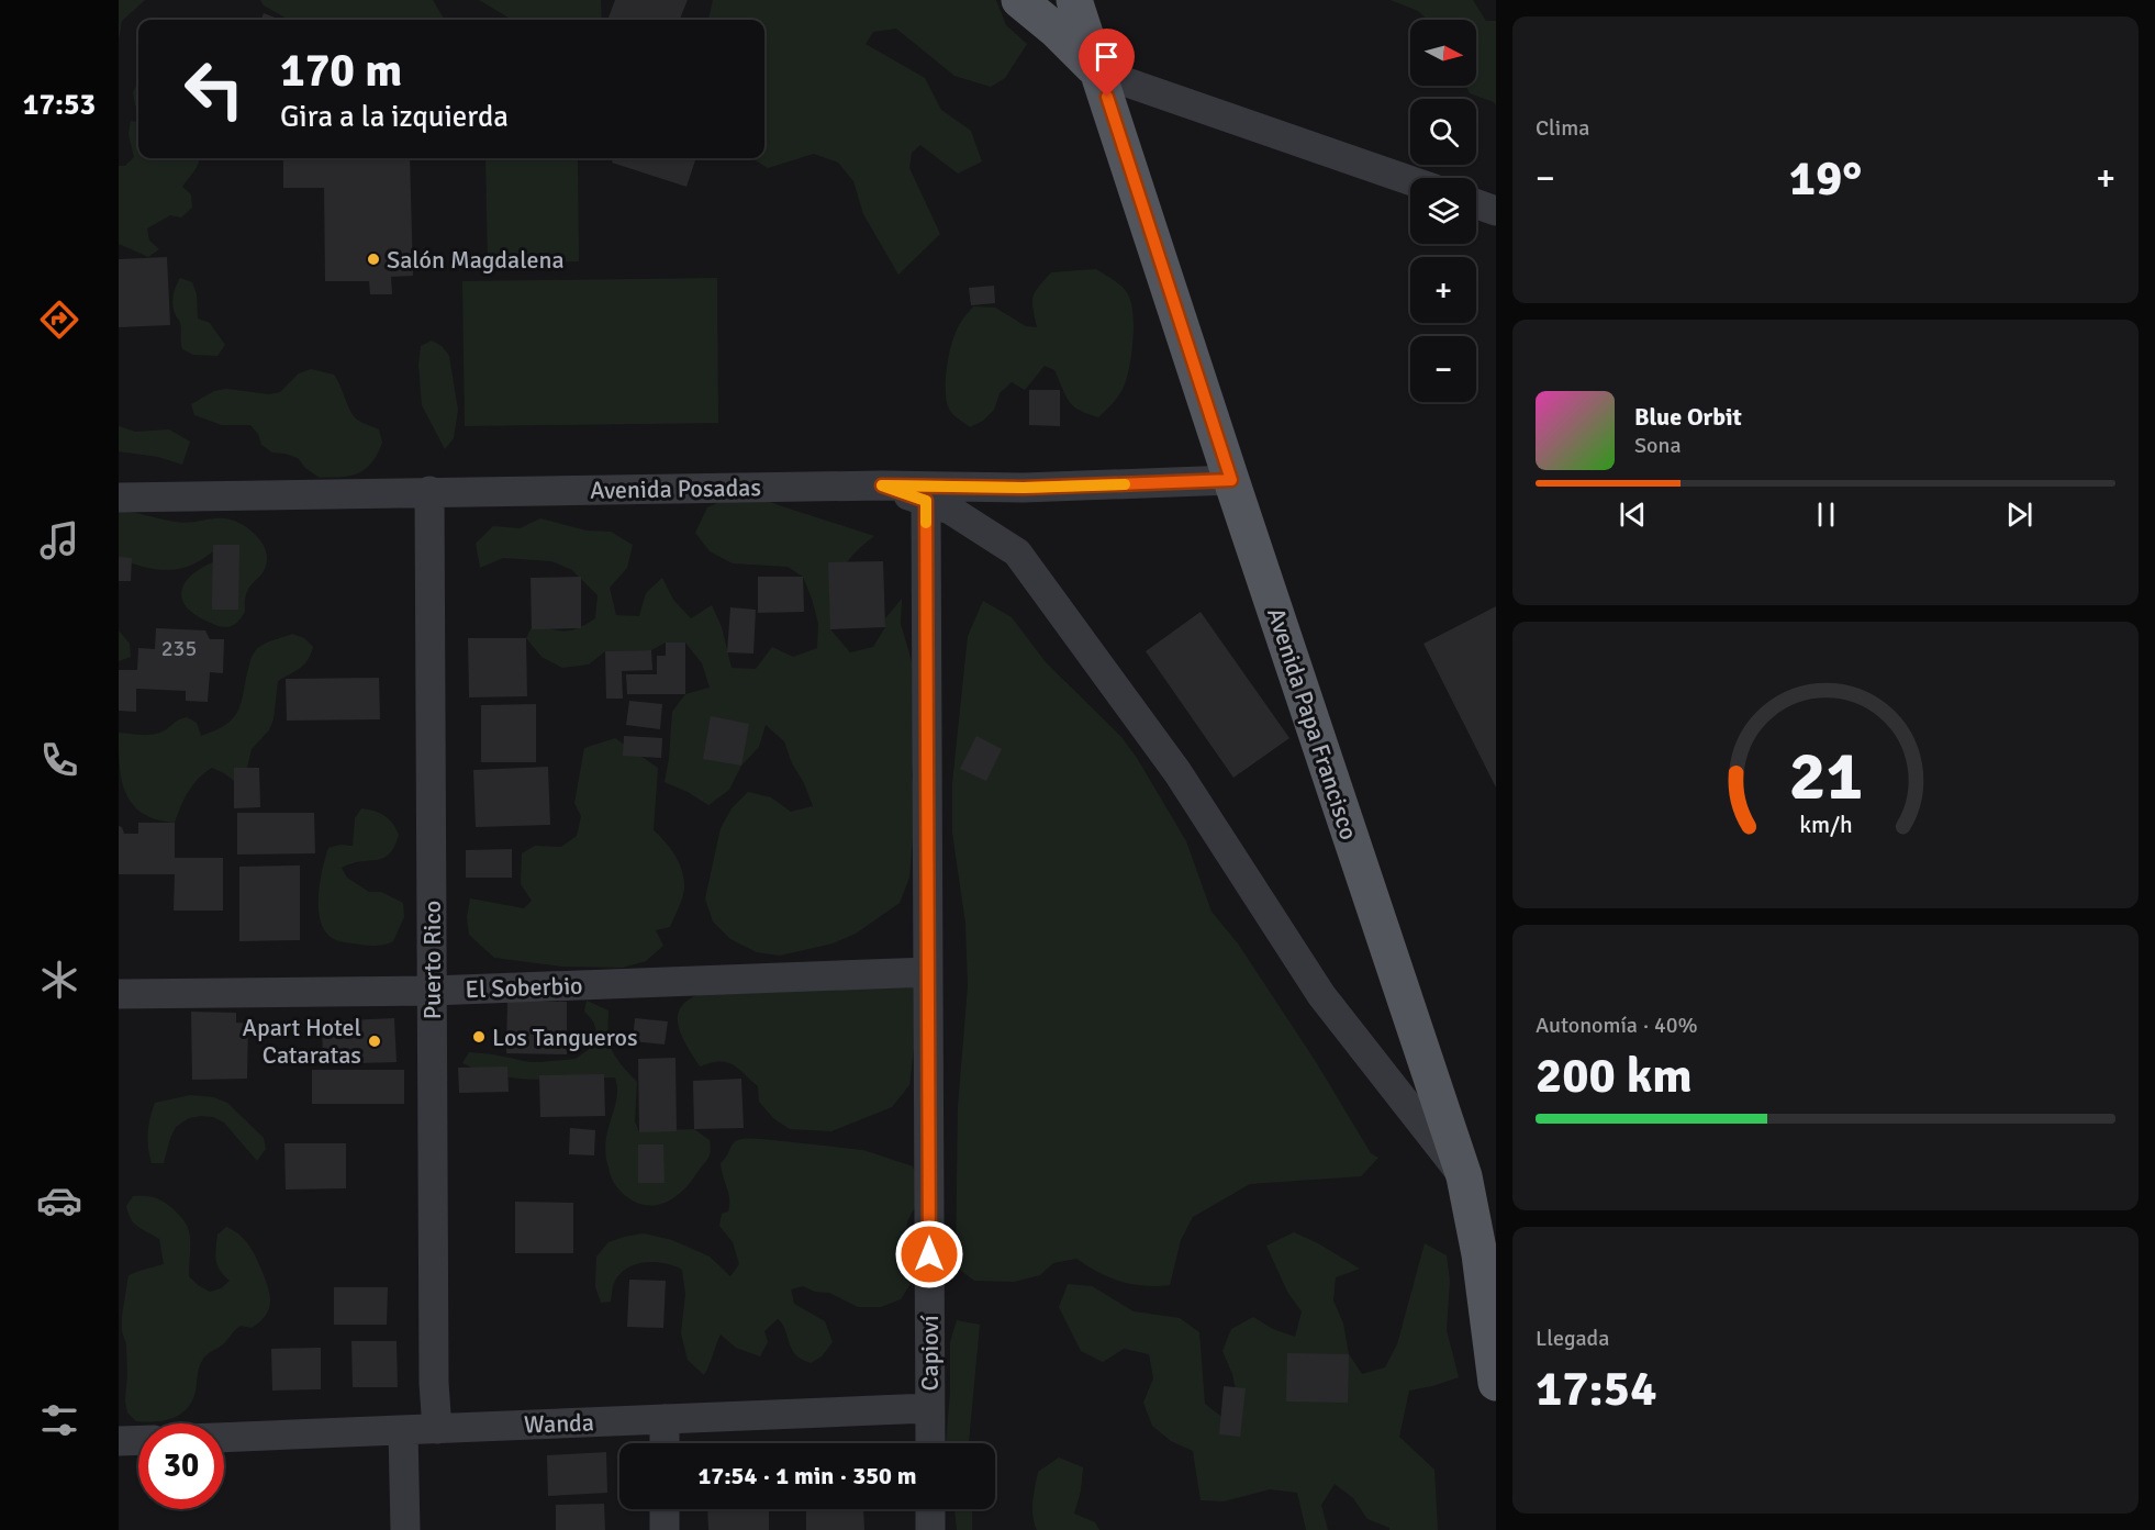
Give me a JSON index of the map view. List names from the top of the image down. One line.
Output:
{"streets":{"main road":["Avenida Papa Francisco"],"street":["Avenida Posadas","Puerto Rico","El Soberbio","Capioví","Wanda"]},"crossings":[["Avenida Posadas","Avenida Papa Francisco"],["Avenida Posadas","Puerto Rico"],["Puerto Rico","El Soberbio"],["Puerto Rico","Wanda"],["El Soberbio","Capioví"],["Capioví","Wanda"]],"places":["Salón Magdalena","Los Tangueros","Apart Hotel Cataratas"],"house_numbers":["235"],"north":"right","page":{"tabs":"17:53","tile":["Clima",["Autonomía · 40%","200 km"],["Llegada","17:54"]],"map_buttons":["+","−"],"turn":["170 m","Gira a la izquierda"],"heat":["−","19°","+"],"song":["Blue Orbit","Sona"],"limit":"30","trip":"17:54 · 1 min · 350 m","gauge":["21","km/h"]}}
